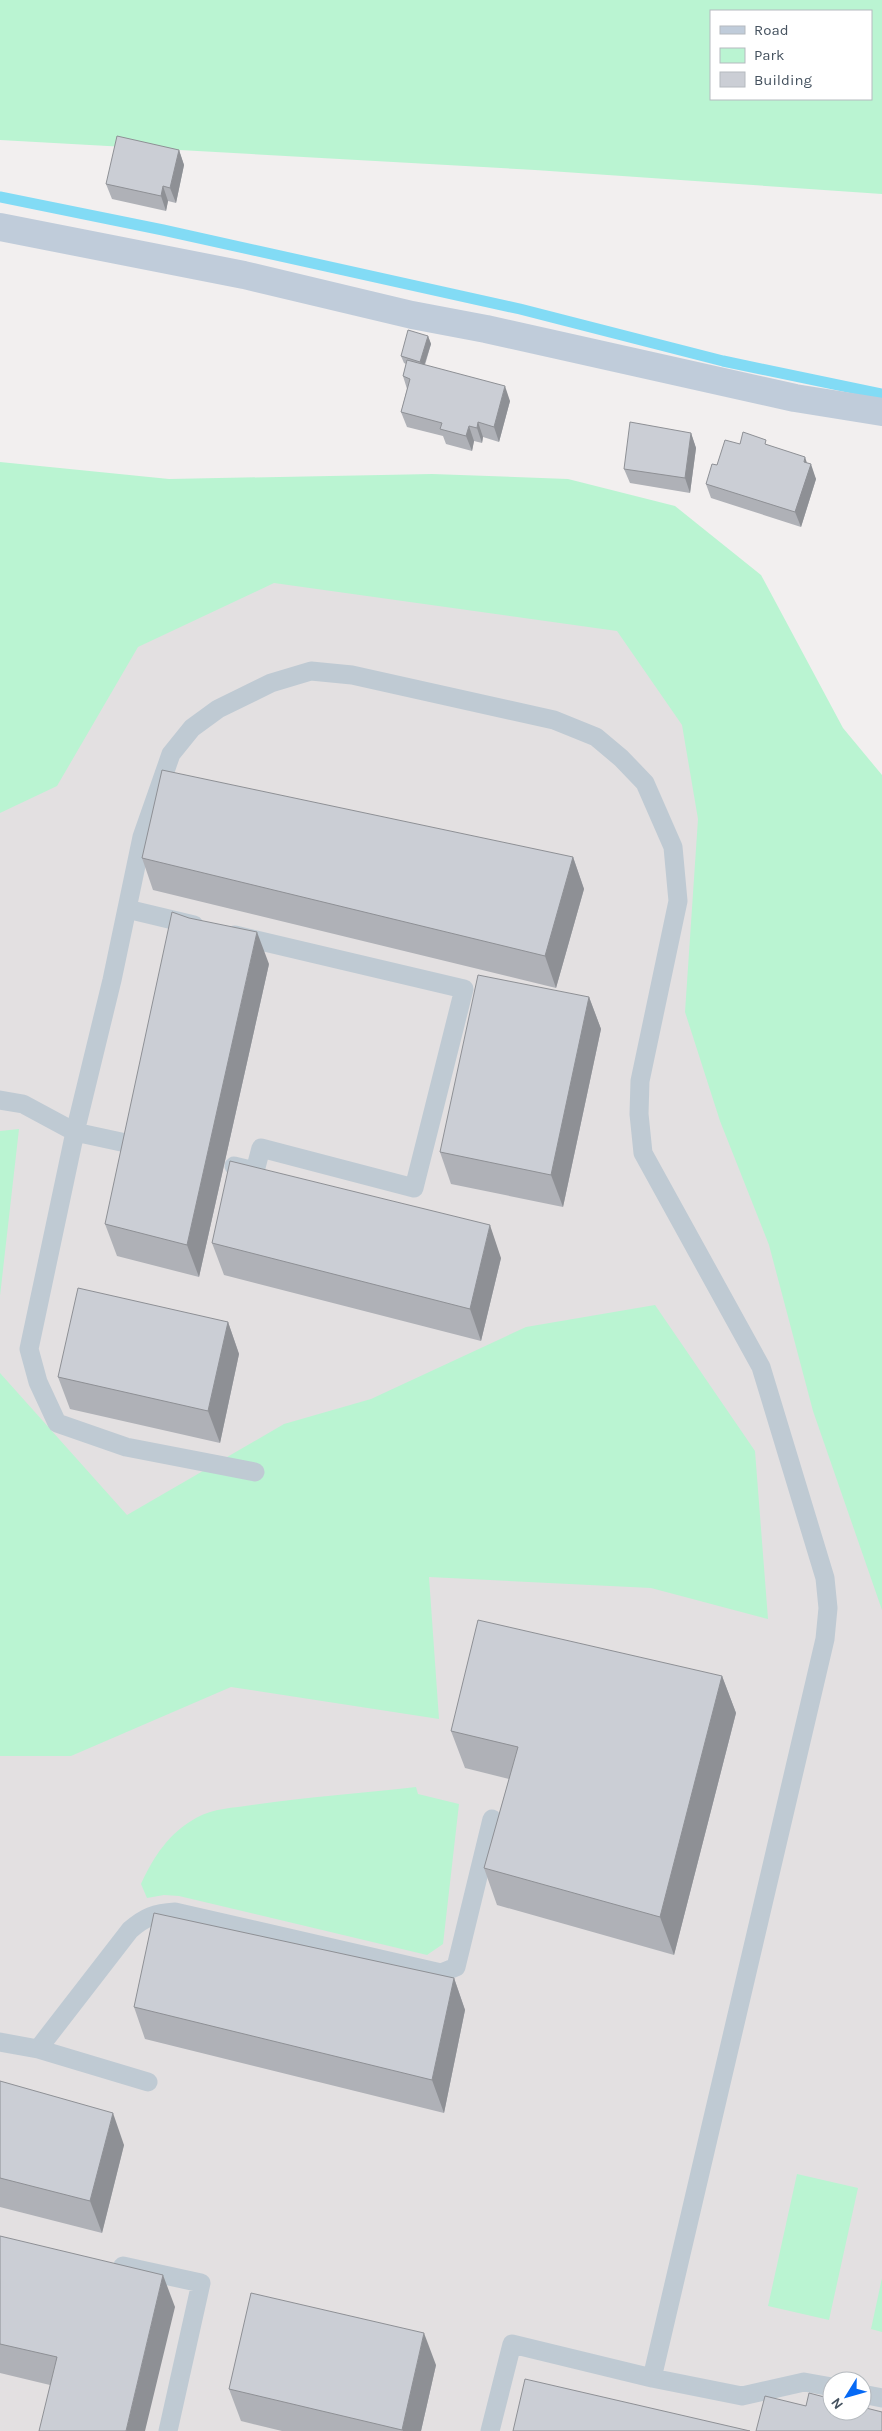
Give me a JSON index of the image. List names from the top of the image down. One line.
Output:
{"legend":["Road","Park","Building"],"north":"bottom left"}
